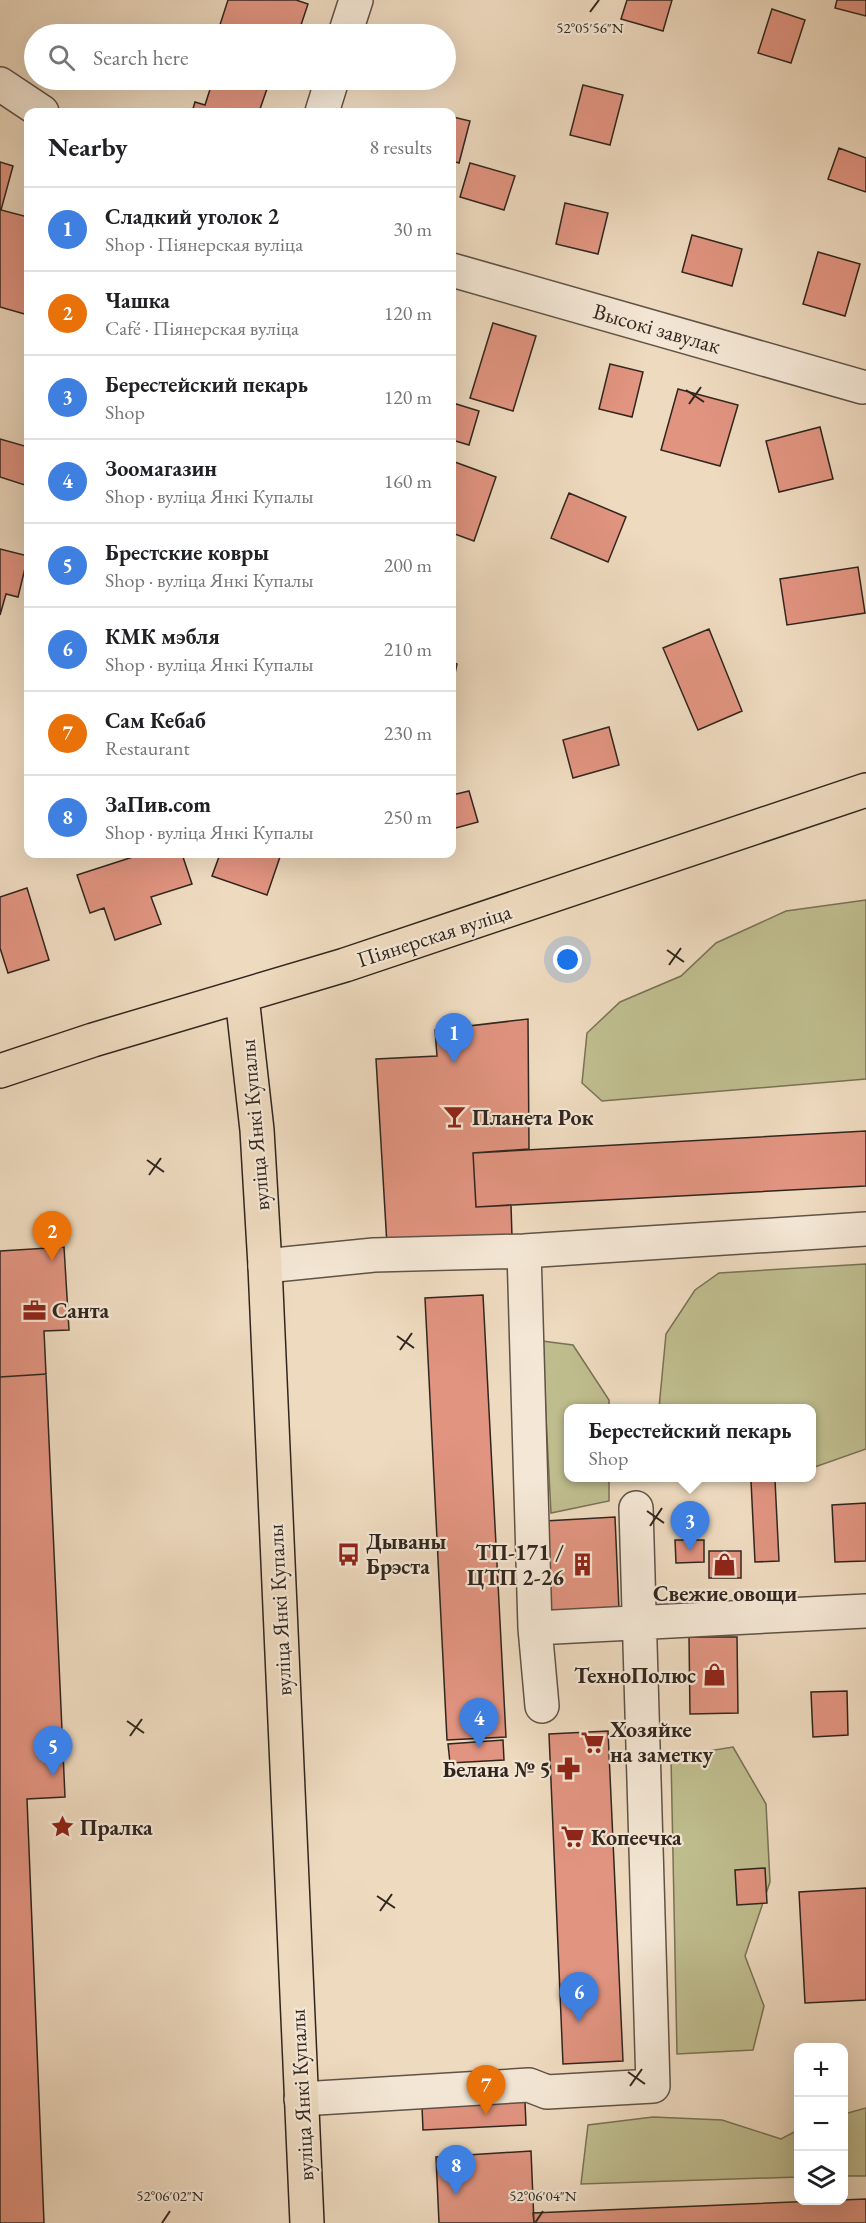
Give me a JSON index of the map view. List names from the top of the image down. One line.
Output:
{"streets":{"main road":["Піянерская вуліца","вуліца Янкі Купалы"],"street":["Высокі завулак"]},"crossings":[["Піянерская вуліца","вуліца Янкі Купалы"]],"places":{"bar":["Планета Рок"],"office":["Санта"],"bus stop":["Дываны Брэста"],"shop":["Свежие овощи","ТехноПолюс"],"building":["ТП-171 / ЦТП 2-26"],"supermarket":["Хозяйке на заметку","Копеечка"],"pharmacy":["Белана № 5"],"place":["Пралка"]},"page":{"search":"Search here","heading":["Nearby","8 results"],"list":[{"mark":"1","name":"Сладкий уголок 2","note":"Shop · Піянерская вуліца","value":"30 m"},{"mark":"2","name":"Чашка","note":"Café · Піянерская вуліца","value":"120 m"},{"mark":"3","name":"Берестейский пекарь","note":"Shop","value":"120 m"},{"mark":"4","name":"Зоомагазин","note":"Shop · вуліца Янкі Купалы","value":"160 m"},{"mark":"5","name":"Брестские ковры","note":"Shop · вуліца Янкі Купалы","value":"200 m"},{"mark":"6","name":"КМК мэбля","note":"Shop · вуліца Янкі Купалы","value":"210 m"},{"mark":"7","name":"Сам Кебаб","note":"Restaurant","value":"230 m"},{"mark":"8","name":"ЗаПив.com","note":"Shop · вуліца Янкі Купалы","value":"250 m"}],"pins":["1","2","3","4","5","6","7","8"],"popup":["Берестейский пекарь","Shop"],"map_buttons":["+","−"]},"coordinates":["52°05'56\"N","52°06'02\"N","52°06'04\"N"]}
